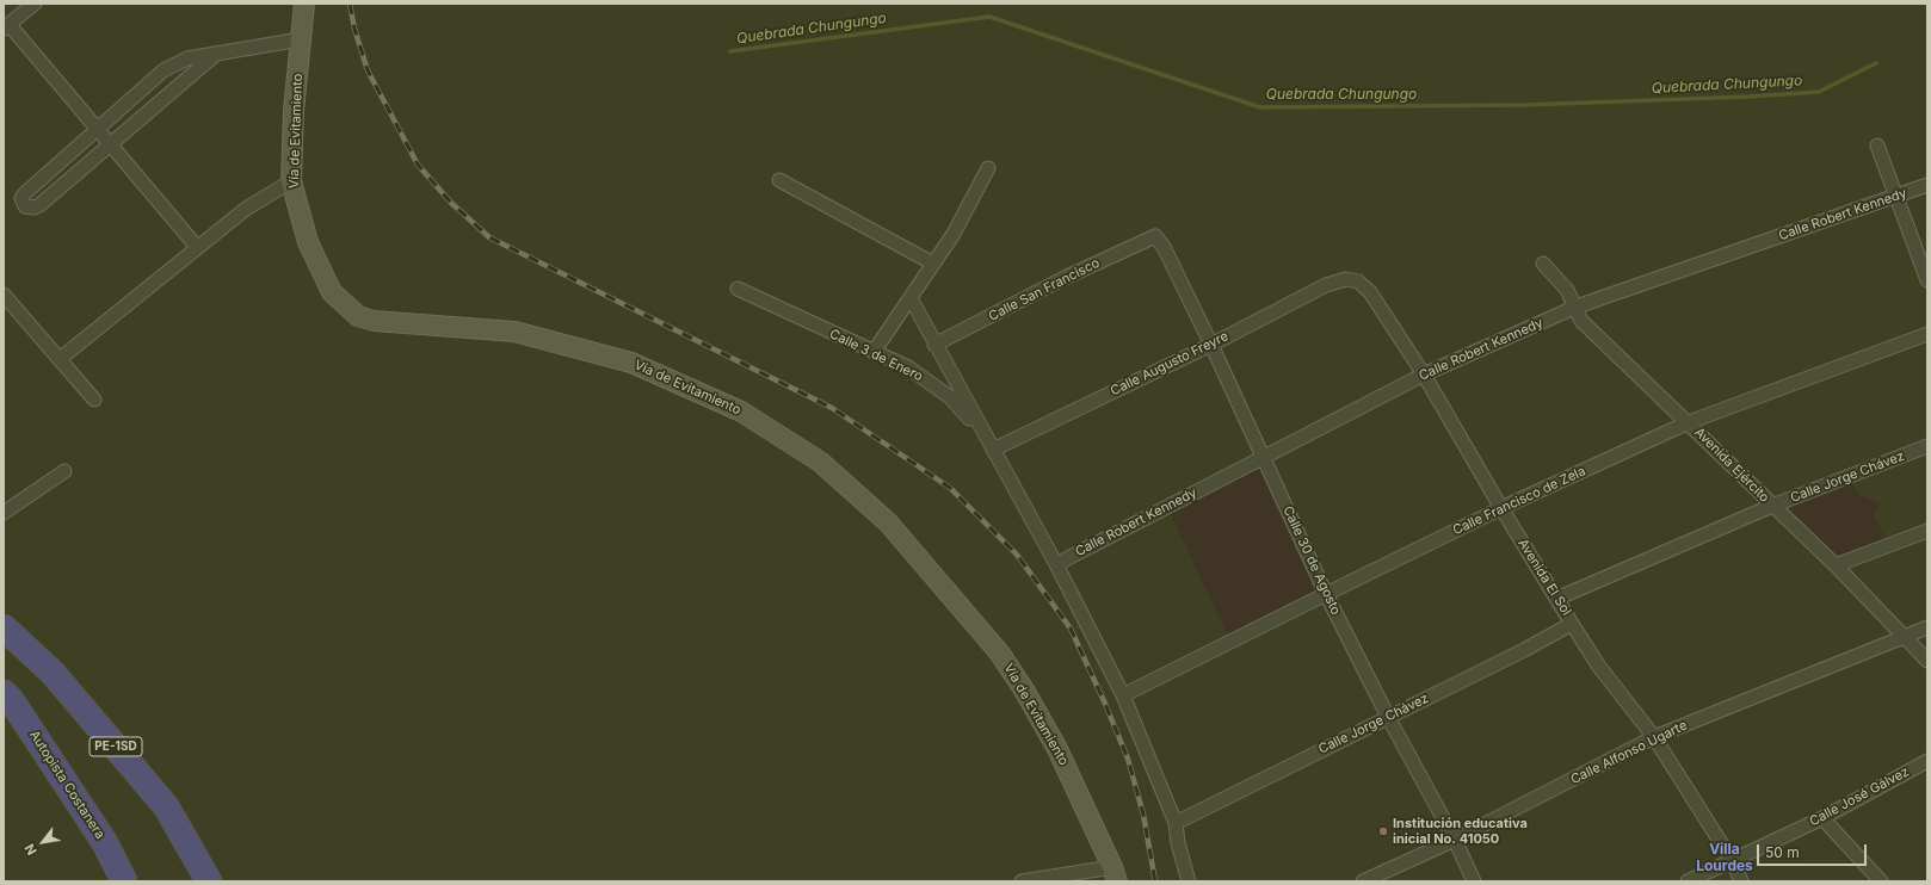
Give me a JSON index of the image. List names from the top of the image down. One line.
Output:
{"streets":{"highway":["PE-1SD","Autopista Costanera"],"main road":["Vía de Evitamiento"],"street":["Calle Robert Kennedy","Calle San Francisco","Calle 3 de Enero","Calle Augusto Freyre","Avenida Ejército","Calle Jorge Chávez","Calle Francisco de Zela","Calle 30 de Agosto","Avenida El Sol","Calle Alfonso Ugarte","Calle José Gálvez"]},"crossings":[["Calle Robert Kennedy","Avenida Ejército"],["Calle Robert Kennedy","Calle 30 de Agosto"],["Calle Robert Kennedy","Avenida El Sol"],["Calle San Francisco","Calle 30 de Agosto"],["Calle 3 de Enero","Calle Augusto Freyre"],["Calle Augusto Freyre","Calle 30 de Agosto"],["Calle Augusto Freyre","Avenida El Sol"],["Avenida Ejército","Calle Jorge Chávez"],["Avenida Ejército","Calle Francisco de Zela"],["Avenida Ejército","Calle Alfonso Ugarte"],["Calle Jorge Chávez","Calle 30 de Agosto"],["Calle Jorge Chávez","Avenida El Sol"],["Calle Francisco de Zela","Calle 30 de Agosto"],["Calle Francisco de Zela","Avenida El Sol"],["Calle 30 de Agosto","Calle Alfonso Ugarte"],["Avenida El Sol","Calle Alfonso Ugarte"],["Avenida El Sol","Calle José Gálvez"]],"districts":["Villa Lourdes"],"water":["Quebrada Chungungo"],"places":["Institución educativa inicial No. 41050"],"scale_bar":"50 m","north":"bottom left"}
